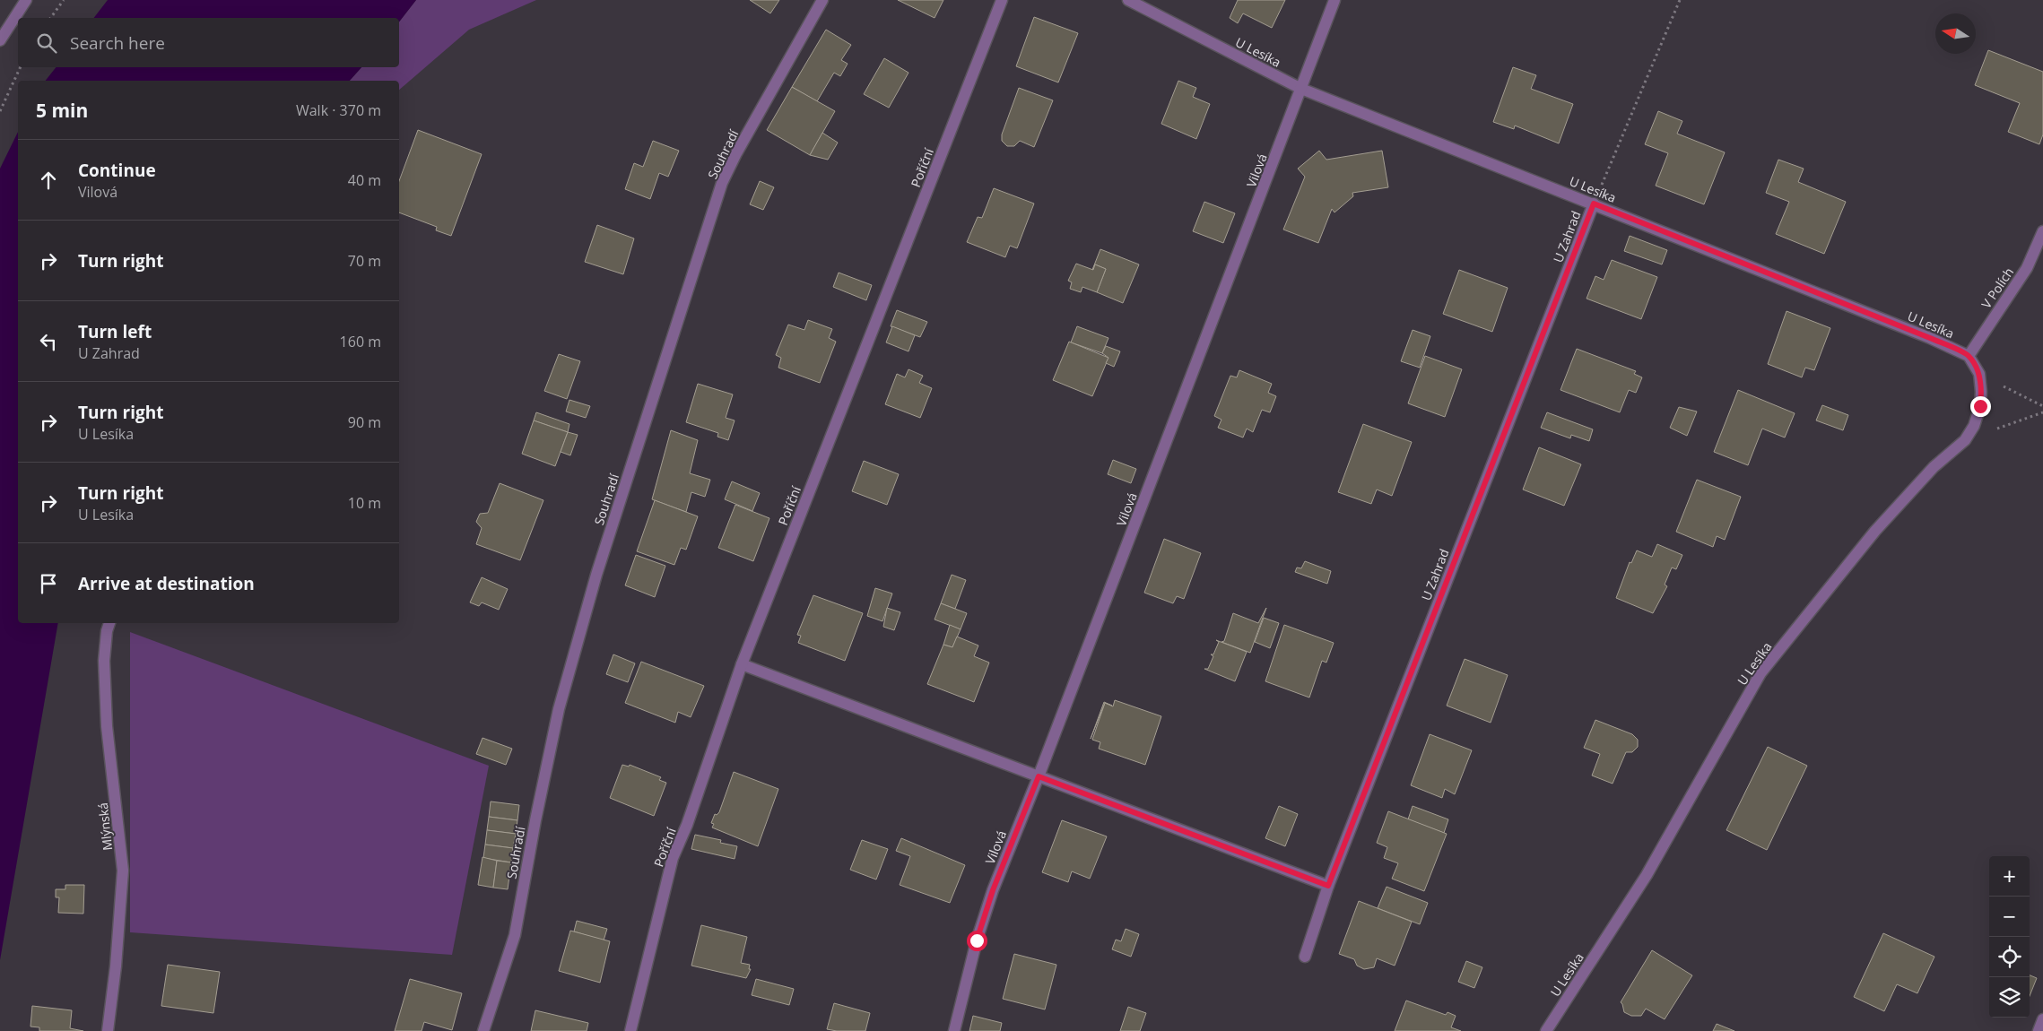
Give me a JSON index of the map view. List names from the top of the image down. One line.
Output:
{"streets":{"street":["U Lesíka","Souhradí","Poříční","Vilová","U Zahrad","V Polích","Mlýnská"]},"crossings":[["U Lesíka","Vilová"],["U Lesíka","U Zahrad"],["U Lesíka","V Polích"]],"north":"left","page":{"search":"Search here","heading":["5 min","Walk · 370 m"],"list":[["Continue","Vilová","40 m"],["Turn right","70 m"],["Turn left","U Zahrad","160 m"],["Turn right","U Lesíka","90 m"],["Turn right","U Lesíka","10 m"],"Arrive at destination"],"map_buttons":["+","−"]}}
